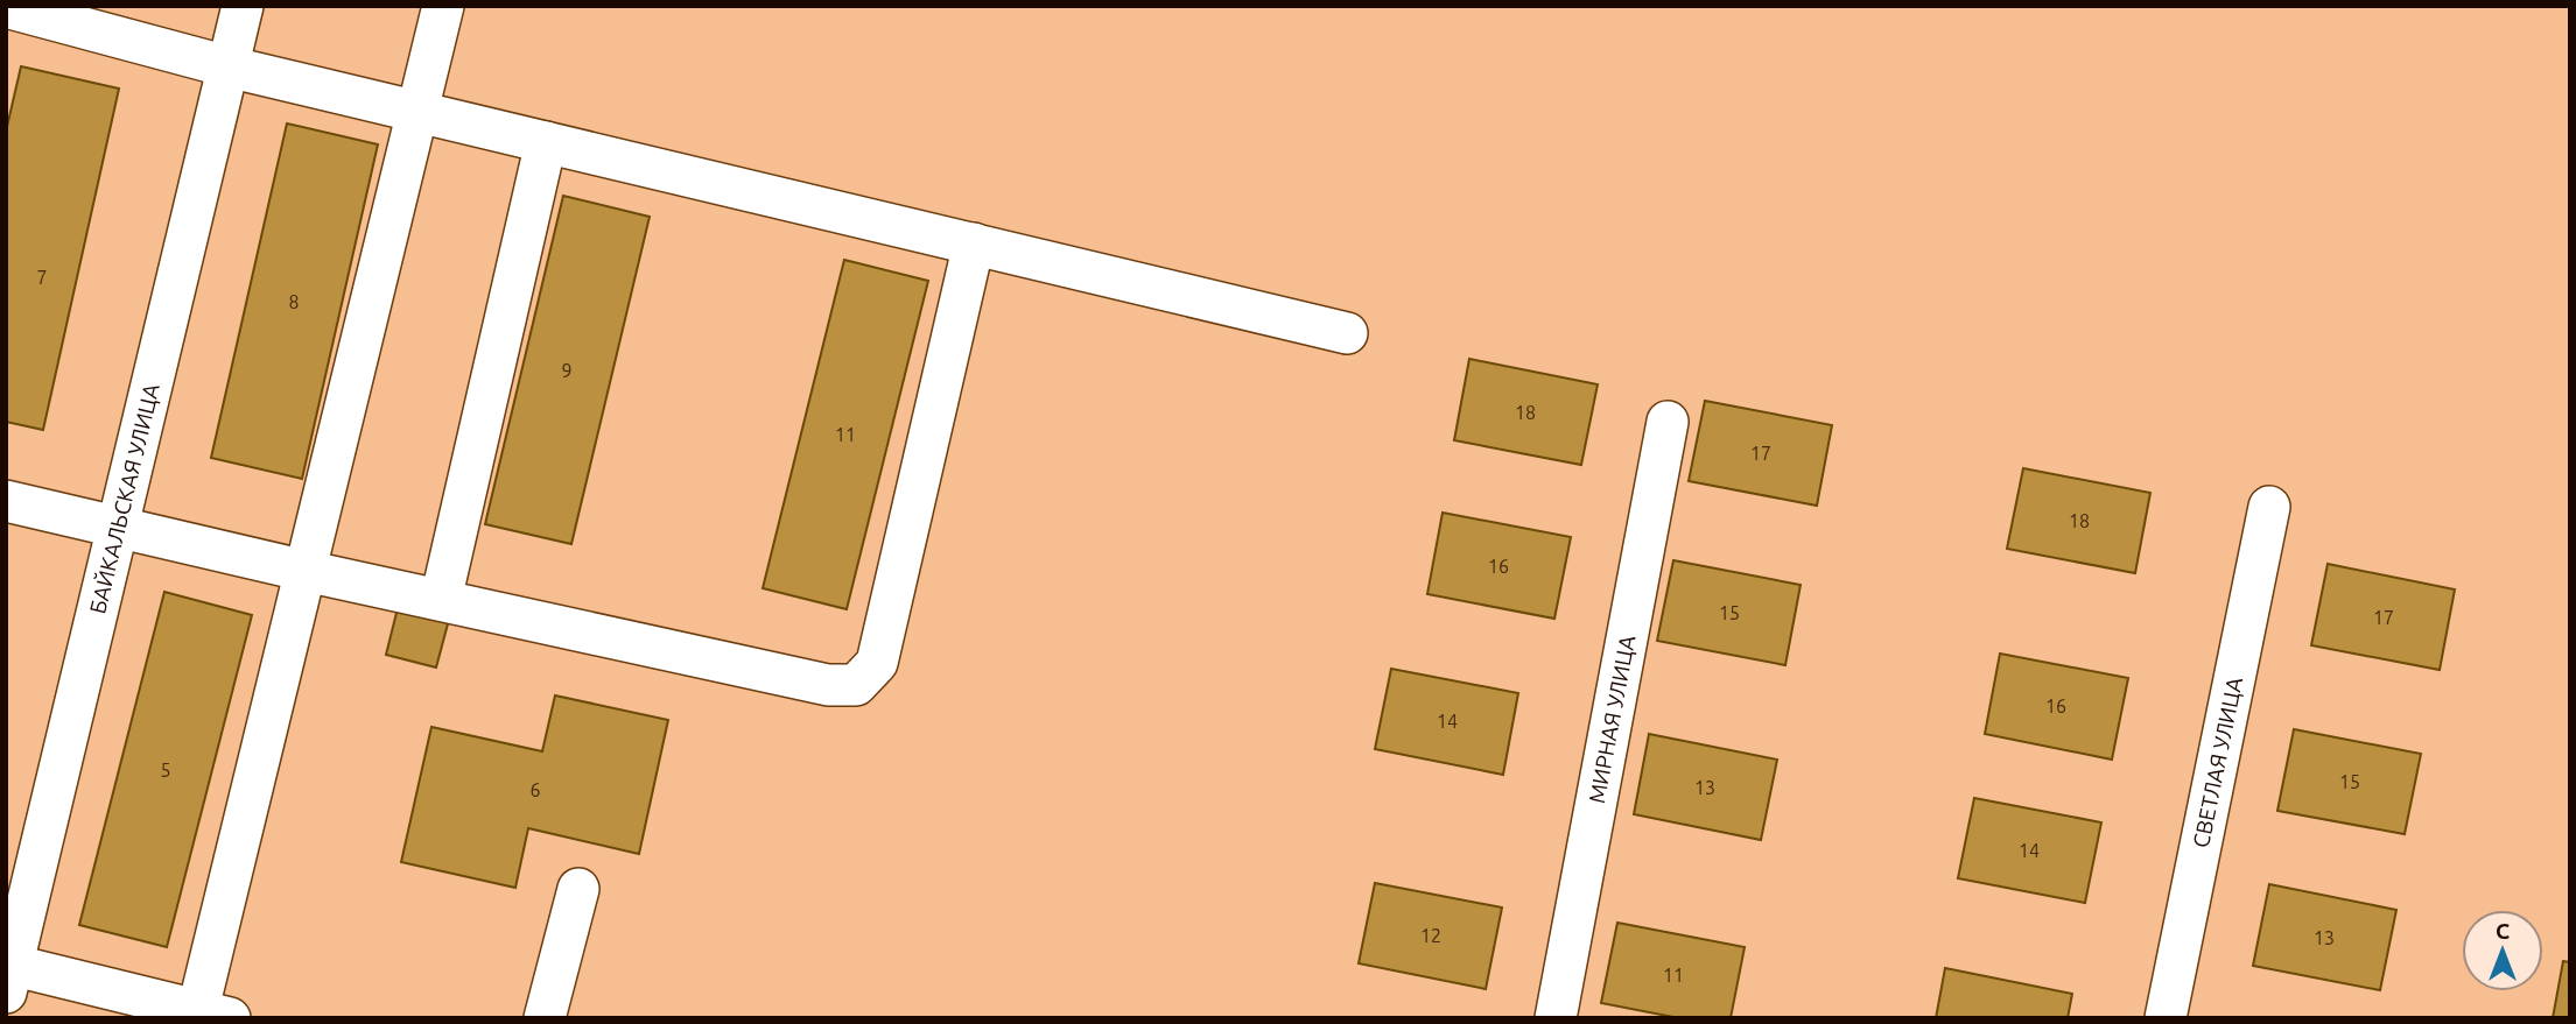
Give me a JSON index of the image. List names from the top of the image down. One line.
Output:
{"streets":{"street":["БАЙКАЛЬСКАЯ УЛИЦА","МИРНАЯ УЛИЦА","СВЕТЛАЯ УЛИЦА"]},"house_numbers":["7","8","9","18","11","17","18","16","15","17","16","14","5","15","13","6","14","12","13","11"],"north":"top"}
